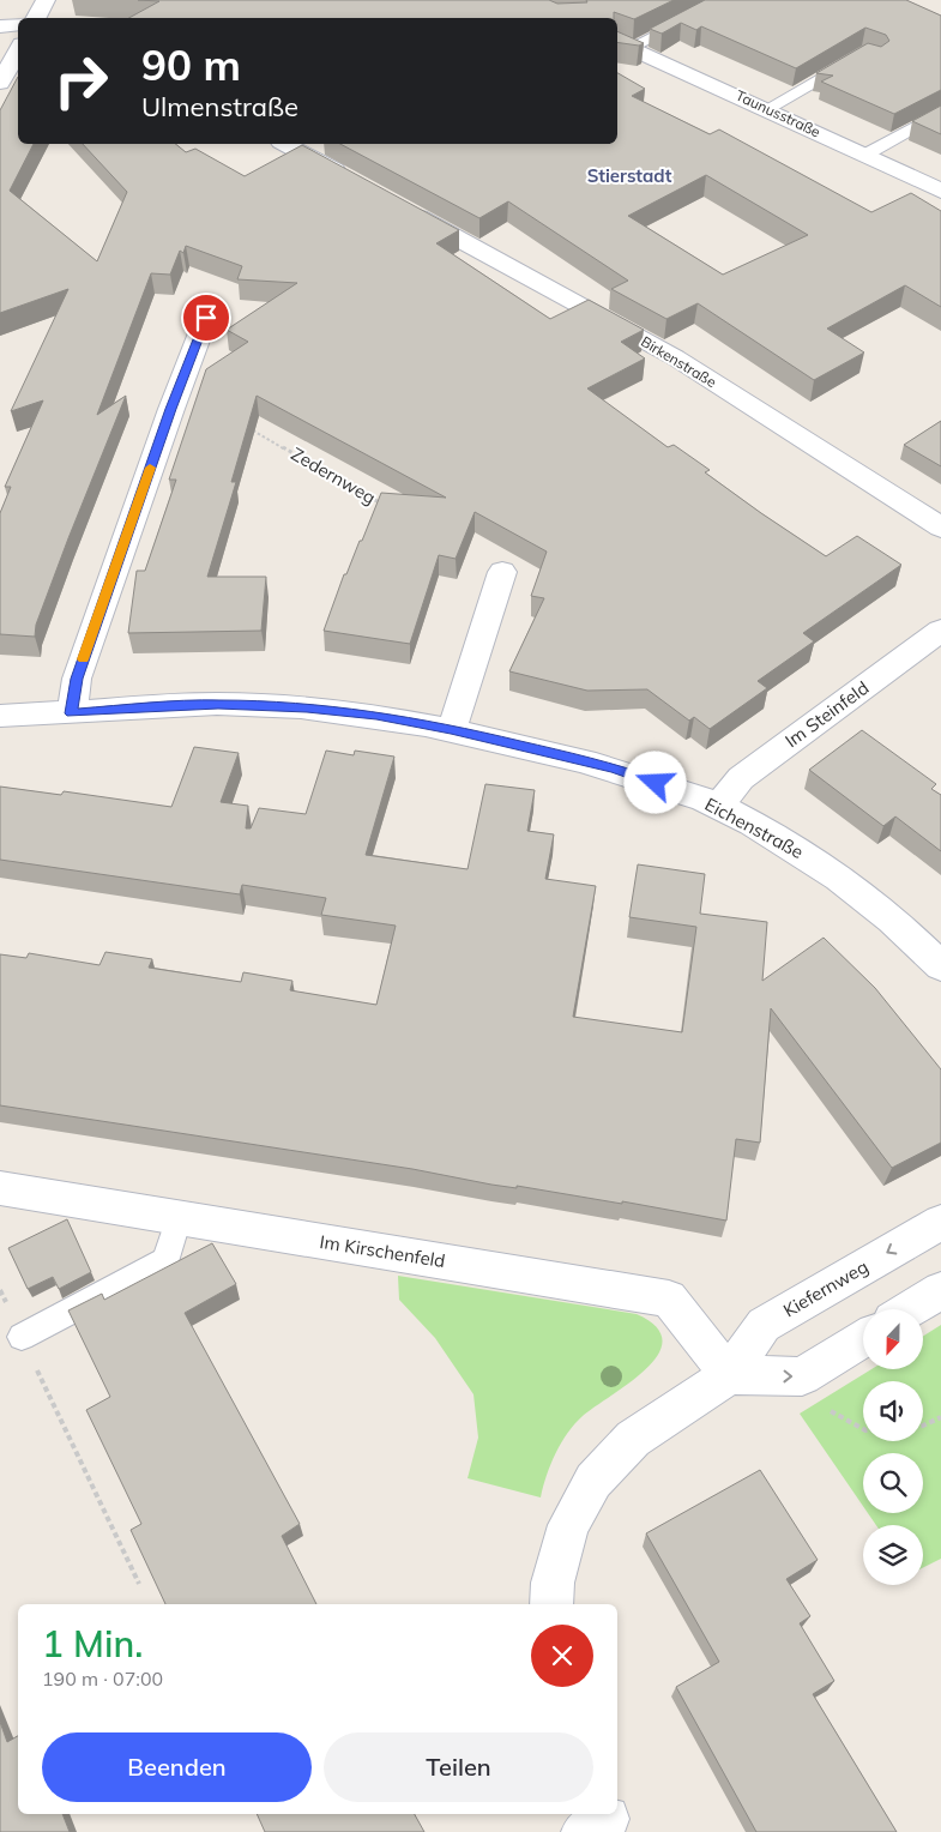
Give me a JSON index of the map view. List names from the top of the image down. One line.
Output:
{"streets":{"street":["Taunusstraße","Birkenstraße","Im Steinfeld","Eichenstraße","Im Kirschenfeld","Kiefernweg"],"path":["Zedernweg"]},"crossings":[["Im Steinfeld","Eichenstraße"],["Im Kirschenfeld","Kiefernweg"]],"one_way":["Kiefernweg"],"districts":["Stierstadt"],"north":"bottom","page":{"turn":["90 m","Ulmenstraße"],"heading":["1 Min.","190 m · 07:00"],"buttons":["Beenden","Teilen"]}}
